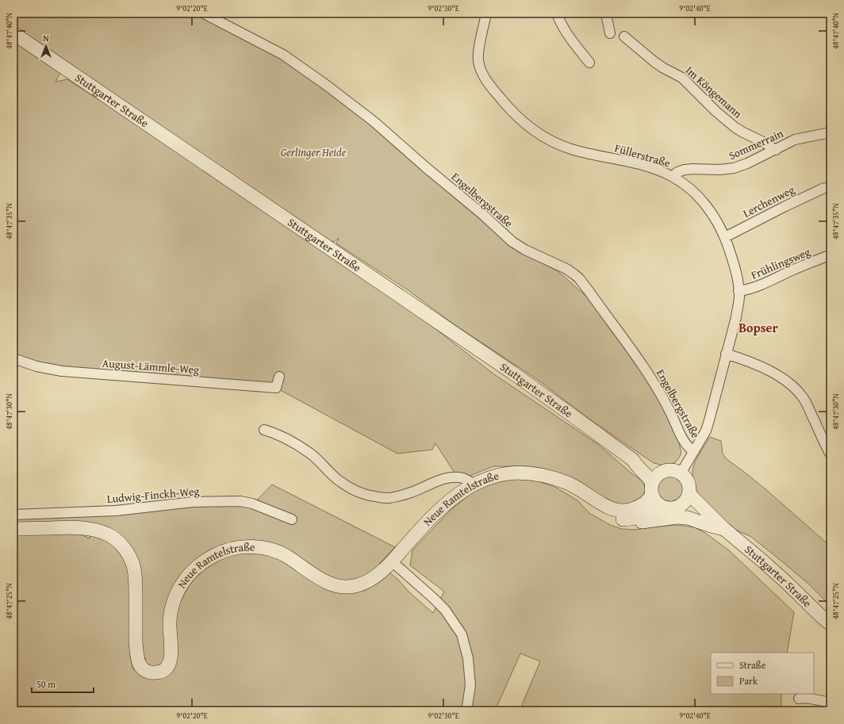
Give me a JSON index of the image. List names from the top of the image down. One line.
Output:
{"streets":{"main road":["Stuttgarter Straße","Neue Ramtelstraße"],"street":["Im Köngemann","Sommerrain","Füllerstraße","Engelbergstraße","Lerchenweg","Frühlingsweg","August-Lämmle-Weg","Ludwig-Finckh-Weg"]},"crossings":[["Im Köngemann","Sommerrain"],["Stuttgarter Straße","Füllerstraße"],["Stuttgarter Straße","Neue Ramtelstraße"],["Sommerrain","Füllerstraße"],["Füllerstraße","Engelbergstraße"],["Füllerstraße","Lerchenweg"],["Füllerstraße","Frühlingsweg"],["Füllerstraße","Neue Ramtelstraße"]],"districts":["Bopser"],"parks":["Gerlinger Heide"],"legend":["Straße","Park"],"scale_bar":"50 m","north":"top","coordinates":["9°02'20\"E","9°02'30\"E","9°02'40\"E","48°47'40\"N","48°47'35\"N","48°47'30\"N","48°47'25\"N"]}
